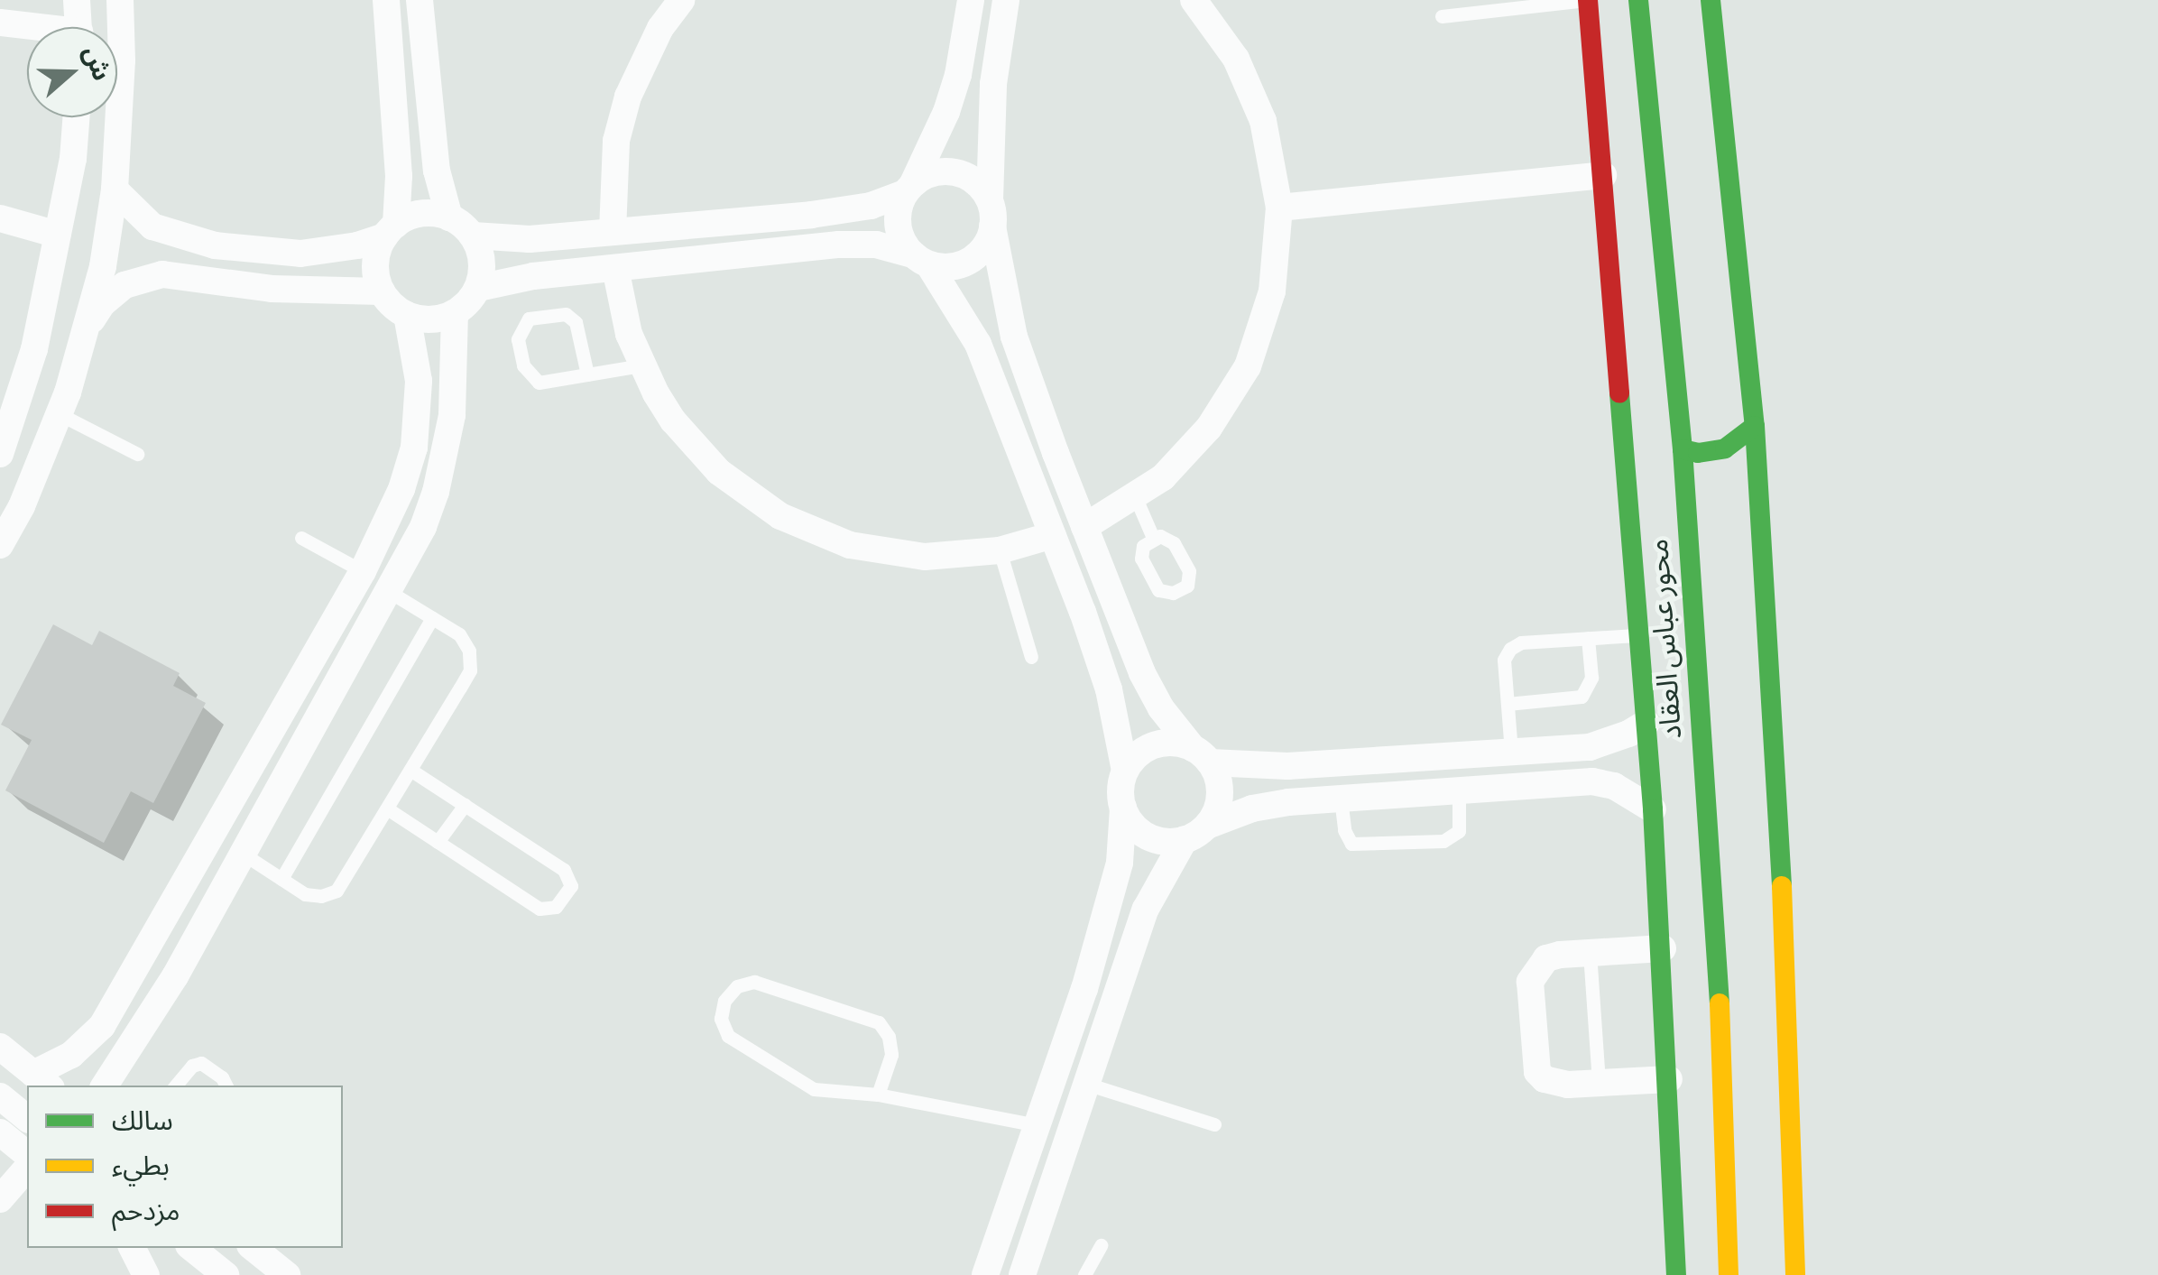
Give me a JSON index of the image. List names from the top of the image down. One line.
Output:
{"streets":{"main road":["محور عباس العقاد"]},"legend":["سالك","بطيء","مزدحم"],"north":"right"}
